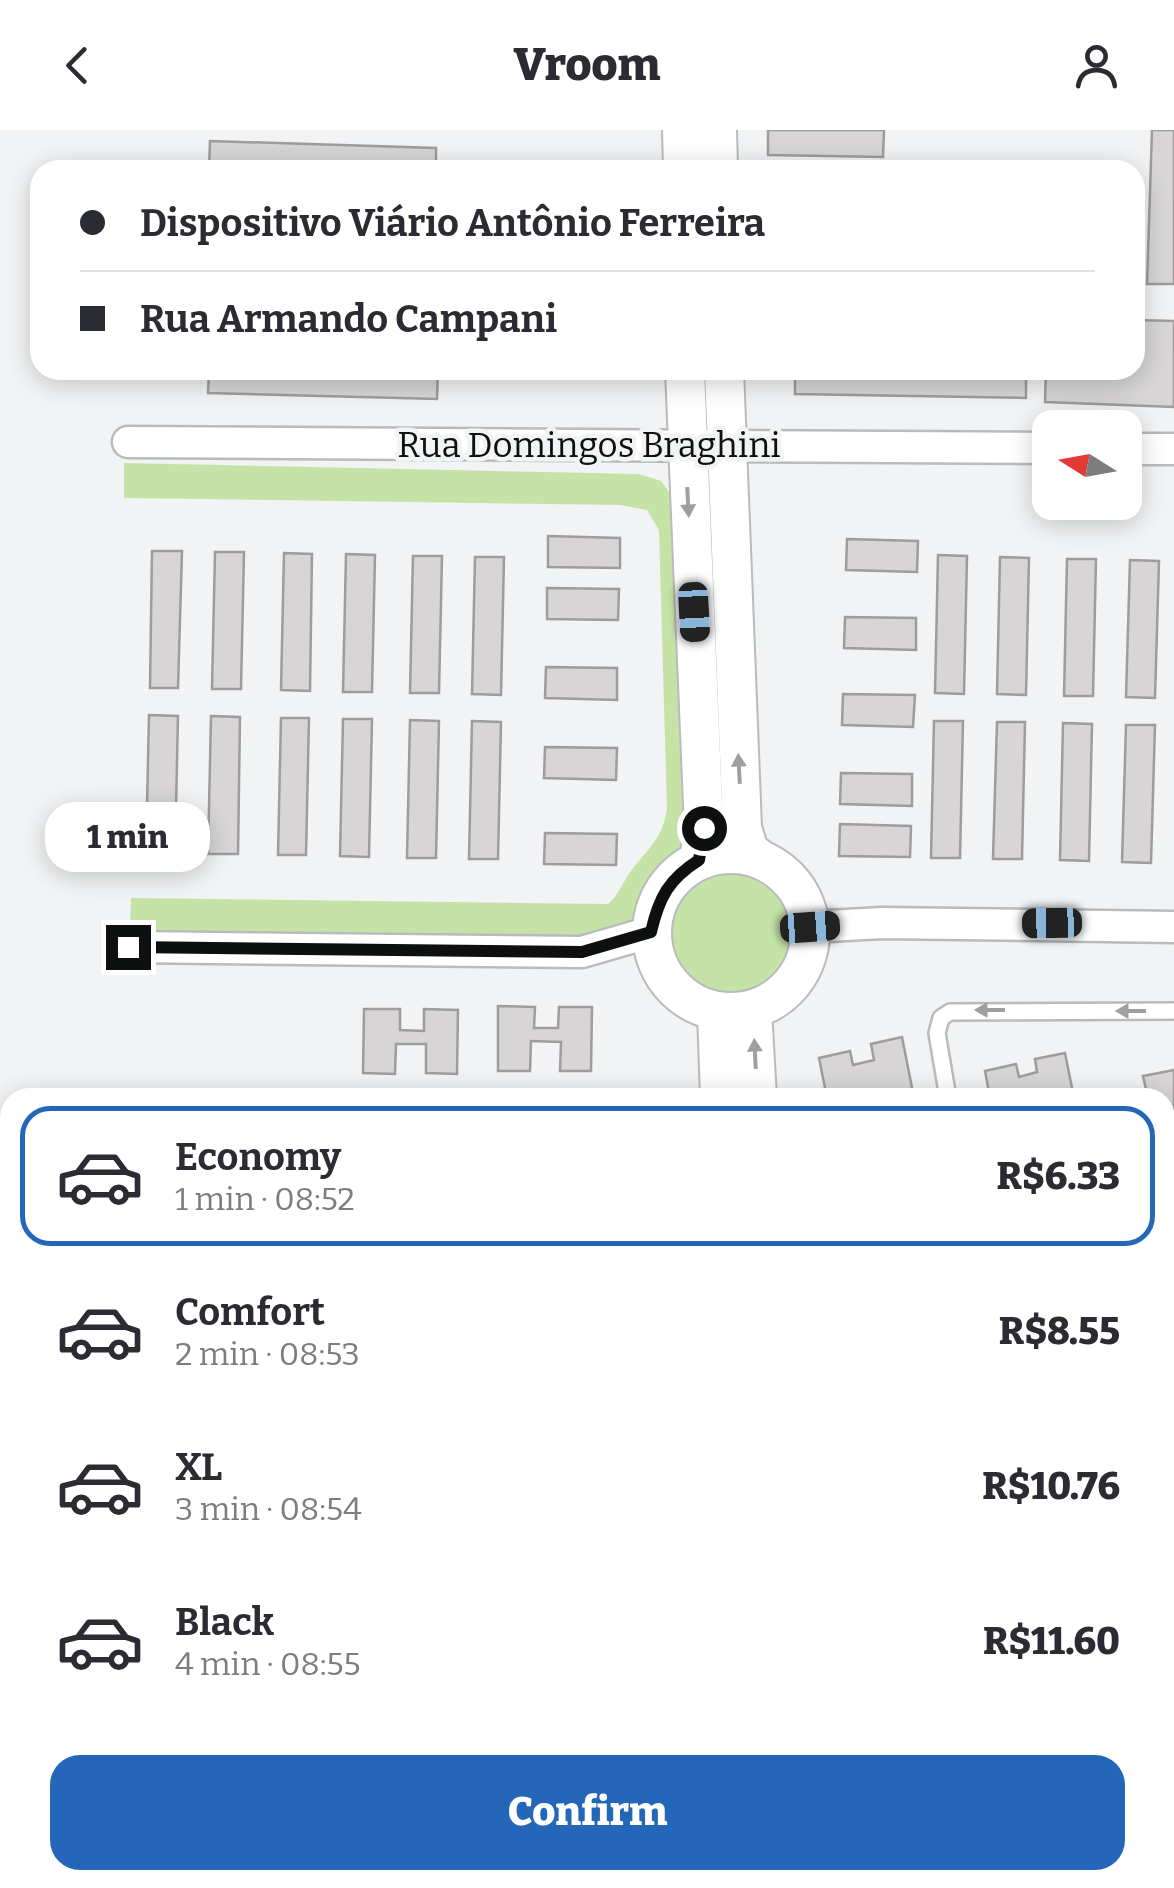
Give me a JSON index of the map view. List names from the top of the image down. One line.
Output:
{"streets":{"street":["Rua Domingos Braghini"]},"north":"left","page":{"header":"Vroom","banner":["Dispositivo Viário Antônio Ferreira","Rua Armando Campani"],"bubble":"1 min","list":[{"name":"Economy","note":"1 min · 08:52","value":"R$6.33"},{"name":"Comfort","note":"2 min · 08:53","value":"R$8.55"},{"name":"XL","note":"3 min · 08:54","value":"R$10.76"},{"name":"Black","note":"4 min · 08:55","value":"R$11.60"}],"buttons":"Confirm"}}
